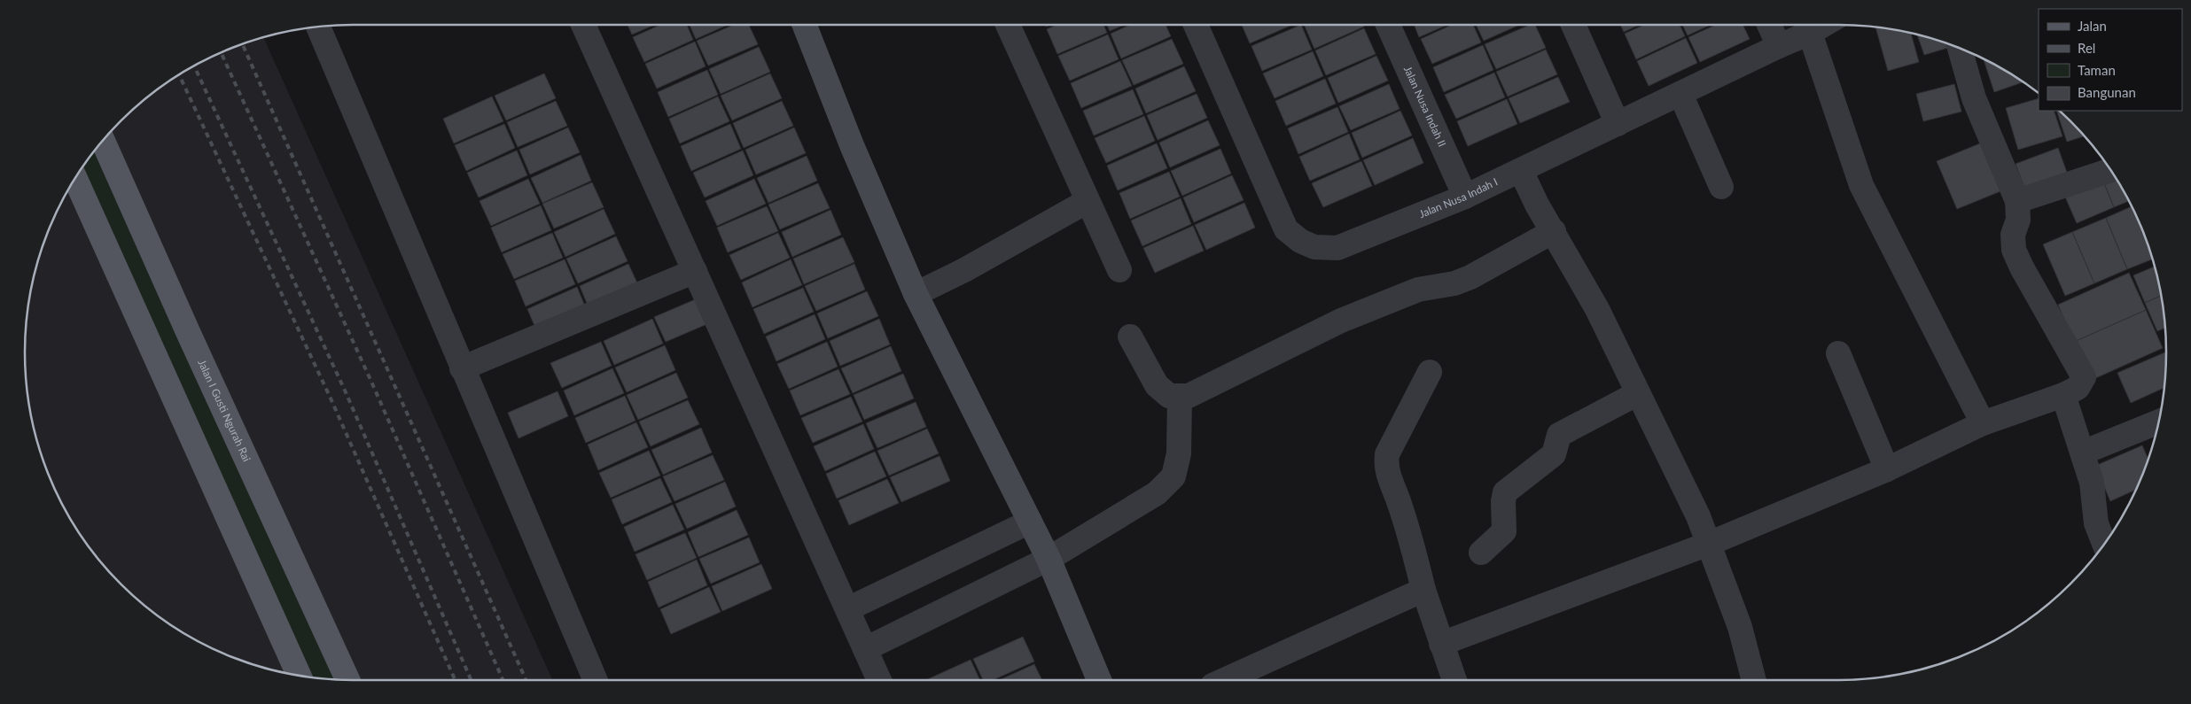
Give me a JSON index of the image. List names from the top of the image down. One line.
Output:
{"streets":{"main road":["Jalan I Gusti Ngurah Rai"],"street":["Jalan Nusa Indah II","Jalan Nusa Indah I"]},"crossings":[["Jalan Nusa Indah II","Jalan Nusa Indah I"]],"legend":["Jalan","Rel","Taman","Bangunan"]}
